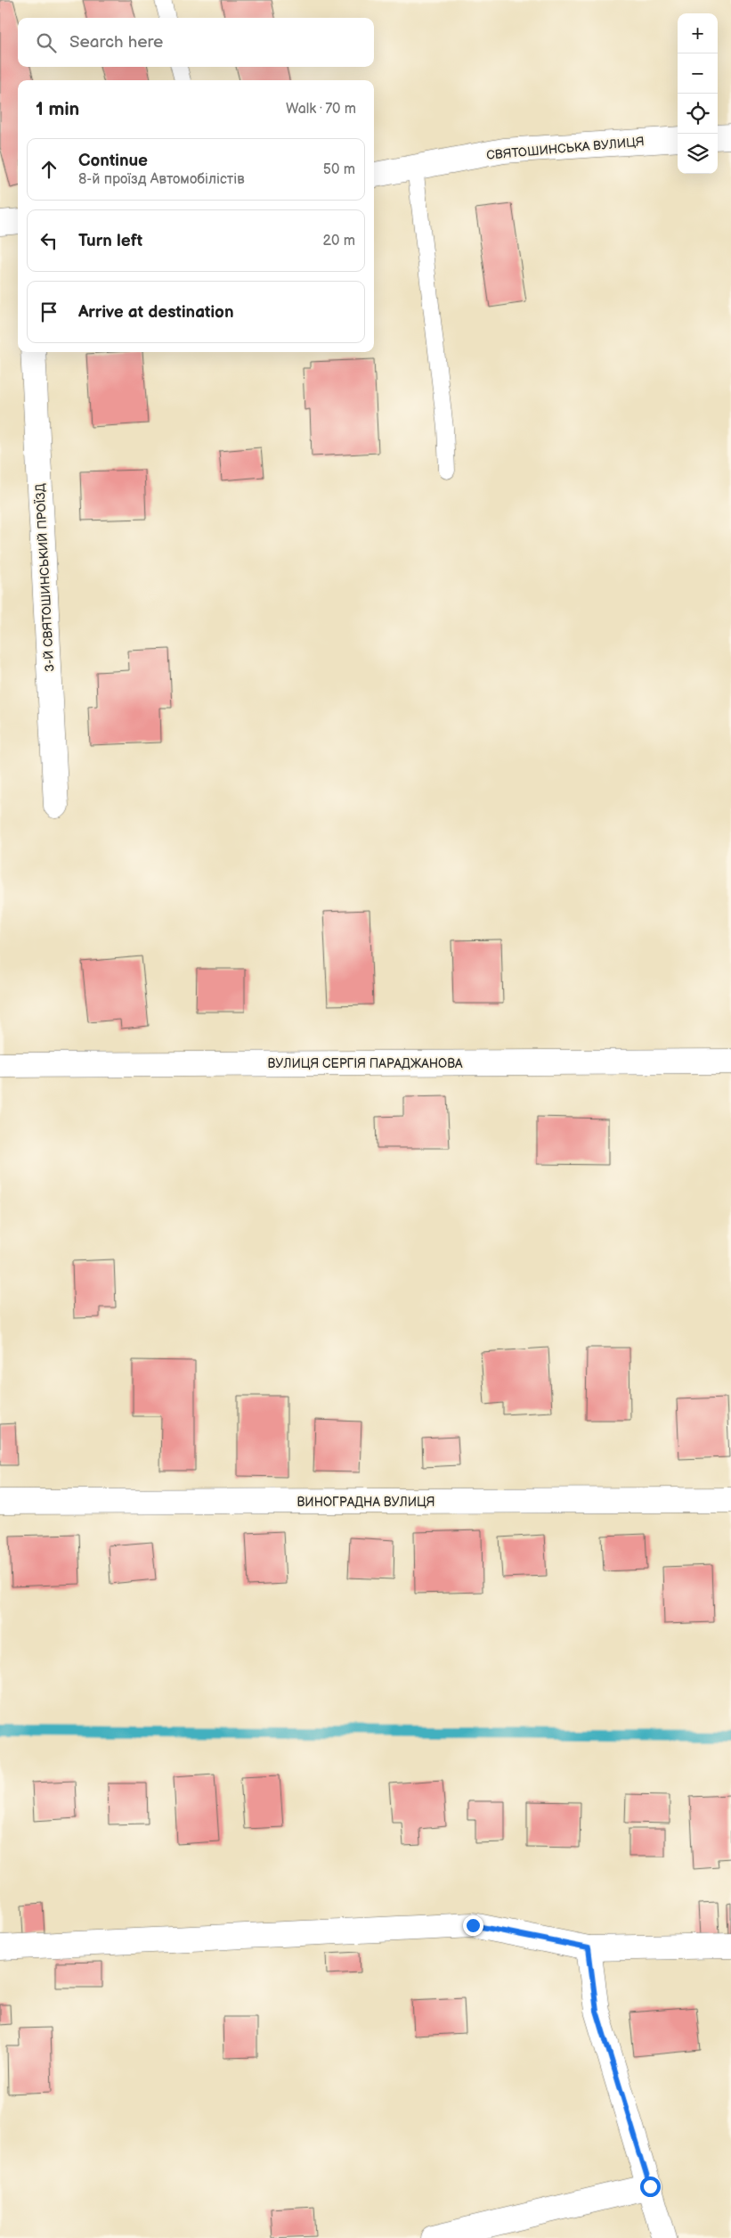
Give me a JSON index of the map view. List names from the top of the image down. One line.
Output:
{"streets":{"street":["СВЯТОШИНСЬКА ВУЛИЦЯ","3-Й СВЯТОШИНСЬКИЙ ПРОЇЗД","ВУЛИЦЯ СЕРГІЯ ПАРАДЖАНОВА","ВИНОГРАДНА ВУЛИЦЯ"]},"page":{"map_buttons":["+","−"],"search":"Search here","heading":["1 min","Walk · 70 m"],"list":[["Continue","8-й проїзд Автомобілістів","50 m"],["Turn left","20 m"],"Arrive at destination"]}}
